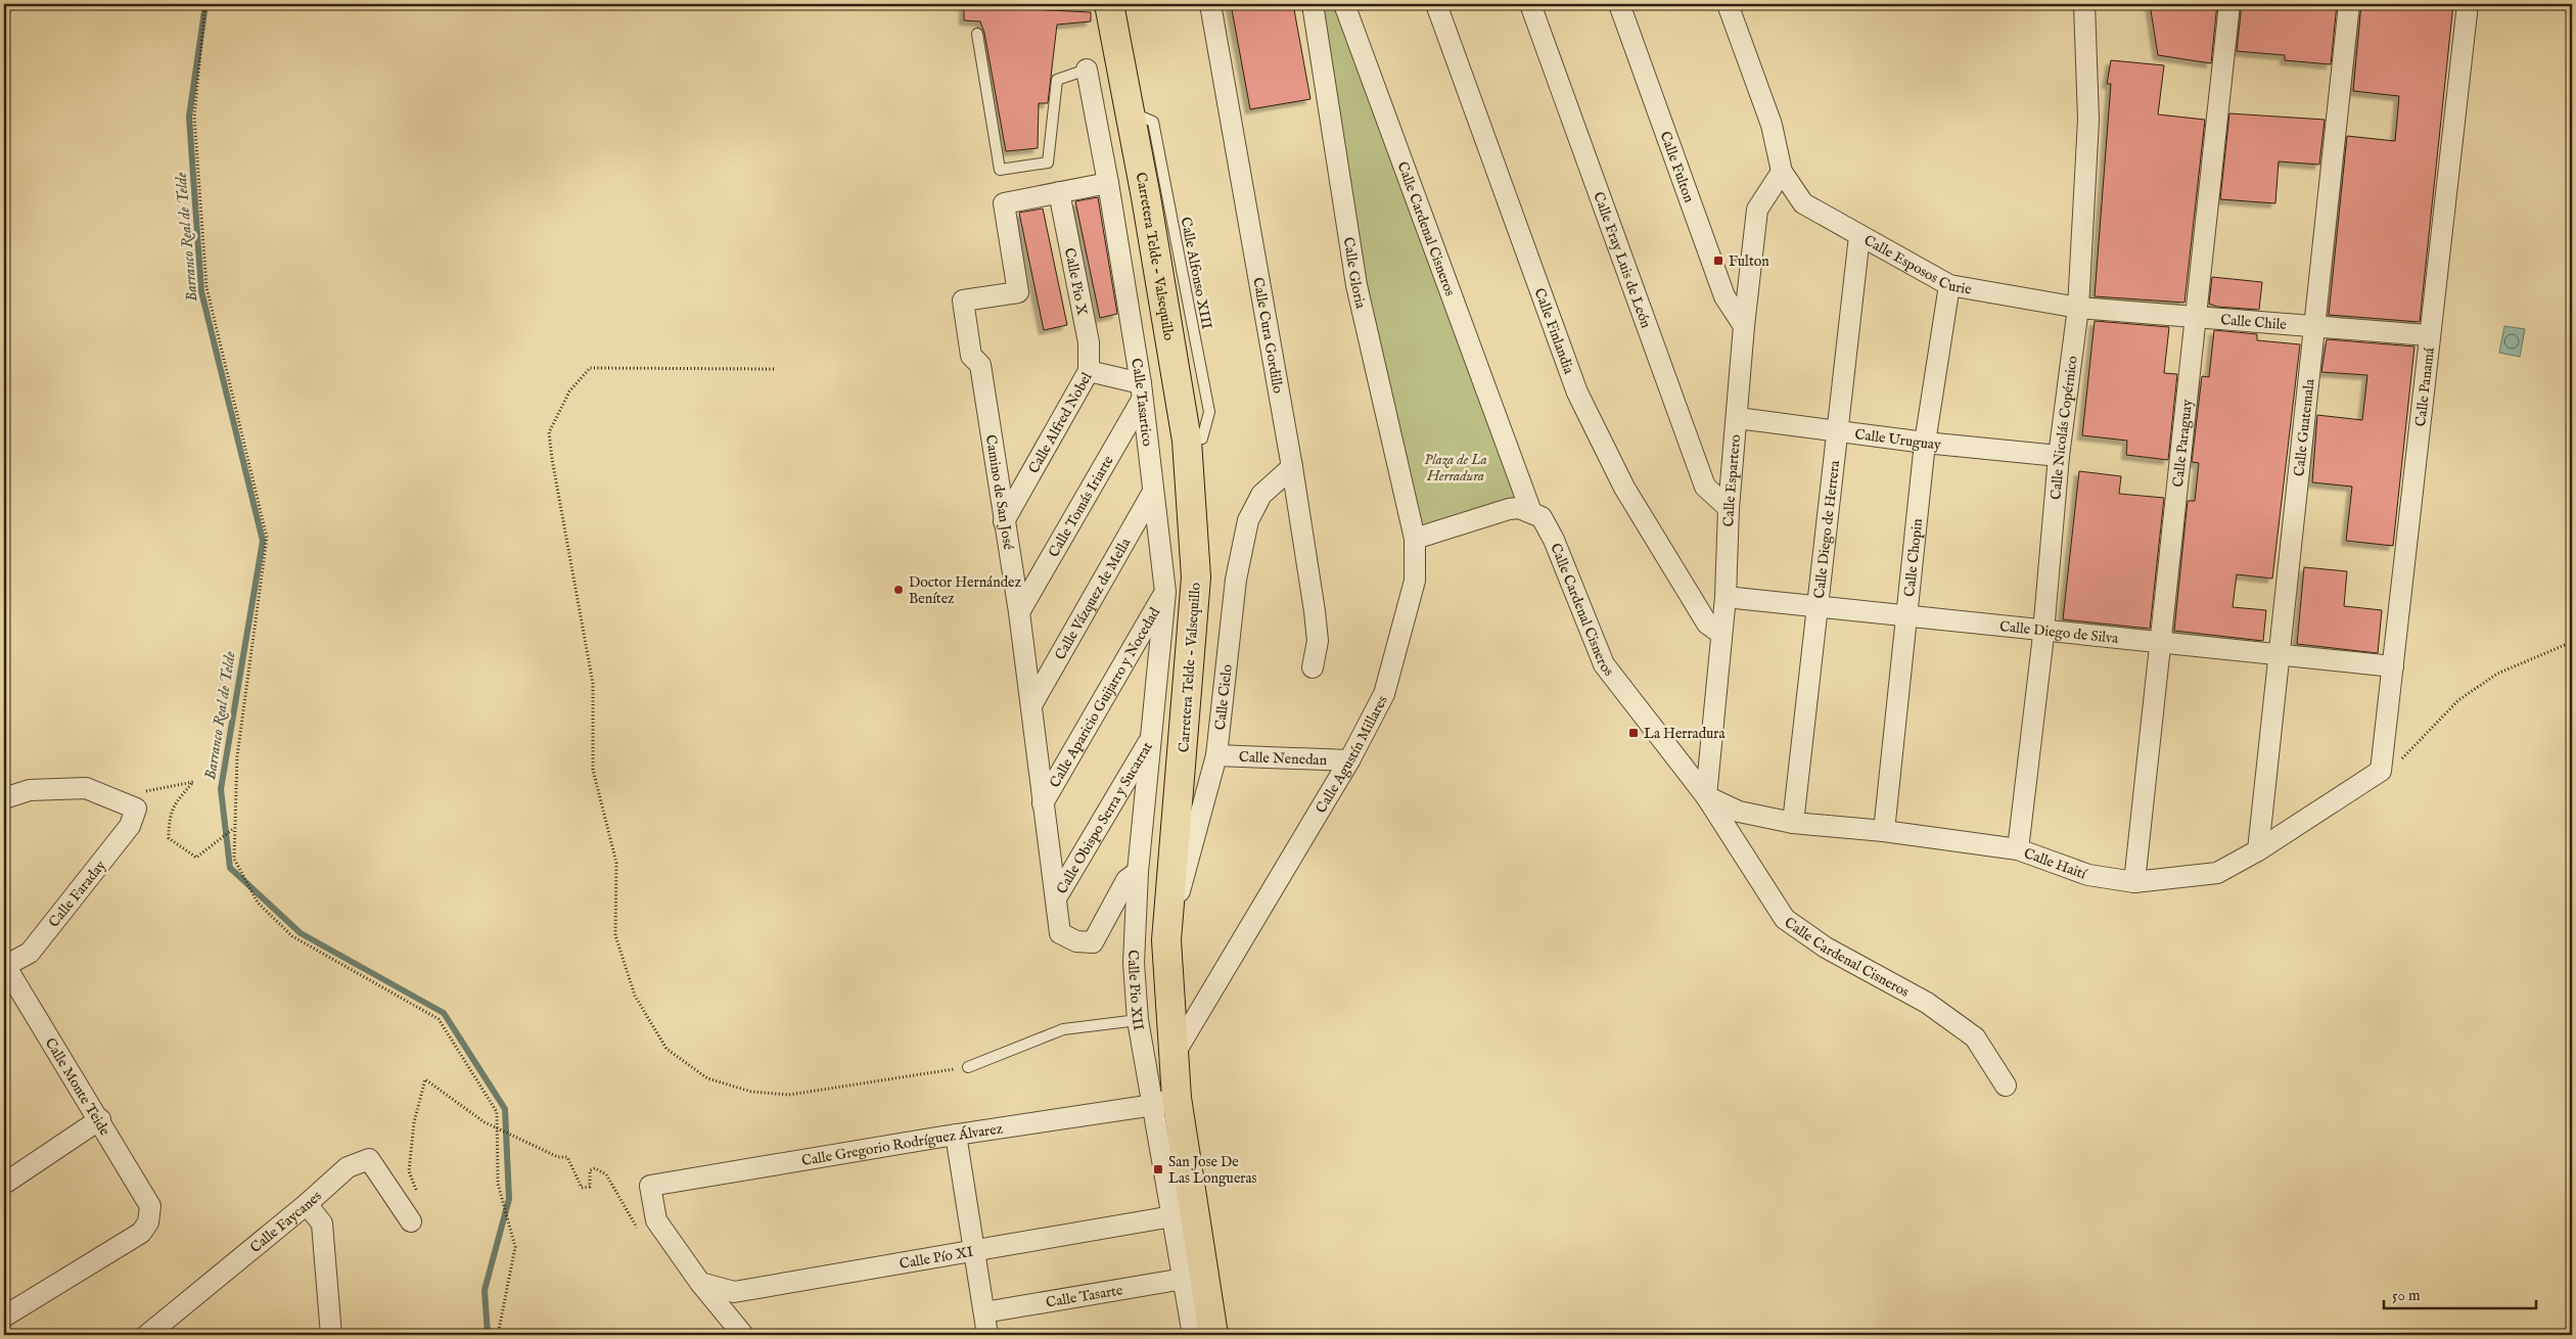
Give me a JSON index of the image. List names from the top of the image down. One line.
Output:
{"streets":{"main road":["Carretera Telde - Valsequillo"],"street":["Calle Fulton","Calle Cardenal Cisneros","Calle Fray Luis de León","Calle Esposos Curie","Calle Gloria","Calle Pio X","Calle Chile","Calle Finlandia","Calle Cura Gordillo","Calle Panamá","Calle Tasartico","Calle Alfred Nobel","Calle Nicolás Copérnico","Calle Guatemala","Calle Uruguay","Calle Paraguay","Calle Espartero","Camino de San José","Calle Tomás Iriarte","Calle Diego de Herrera","Calle Chopin","Calle Vázquez de Mella","Calle Diego de Silva","Calle Aparicio Guijarro y Nocedad","Calle Cielo","Calle Agustín Millares","Calle Nenedan","Calle Obispo Serra y Sucarrat","Calle Haití","Calle Faraday","Calle Pio XII","Calle Monte Teide","Calle Gregorio Rodríguez Álvarez","Calle Faycanes","Calle Pío XI","Calle Tasarte"]},"crossings":[["Calle Fulton","Calle Espartero"],["Calle Cardenal Cisneros","Calle Espartero"],["Calle Cardenal Cisneros","Calle Haití"],["Carretera Telde - Valsequillo","Calle Cielo"],["Carretera Telde - Valsequillo","Calle Agustín Millares"],["Carretera Telde - Valsequillo","Calle Pio XII"],["Carretera Telde - Valsequillo","Calle Gregorio Rodríguez Álvarez"],["Calle Fray Luis de León","Calle Espartero"],["Calle Esposos Curie","Calle Chile"],["Calle Esposos Curie","Calle Nicolás Copérnico"],["Calle Esposos Curie","Calle Espartero"],["Calle Esposos Curie","Calle Diego de Herrera"],["Calle Esposos Curie","Calle Chopin"],["Calle Gloria","Calle Agustín Millares"],["Calle Pio X","Calle Alfred Nobel"],["Calle Pio X","Camino de San José"],["Calle Chile","Calle Panamá"],["Calle Chile","Calle Nicolás Copérnico"],["Calle Chile","Calle Guatemala"],["Calle Chile","Calle Paraguay"],["Calle Finlandia","Calle Espartero"],["Calle Cura Gordillo","Calle Cielo"],["Calle Panamá","Calle Diego de Silva"],["Calle Panamá","Calle Haití"],["Calle Tasartico","Calle Alfred Nobel"],["Calle Tasartico","Camino de San José"],["Calle Tasartico","Calle Tomás Iriarte"],["Calle Tasartico","Calle Vázquez de Mella"],["Calle Tasartico","Calle Aparicio Guijarro y Nocedad"],["Calle Tasartico","Calle Obispo Serra y Sucarrat"],["Calle Tasartico","Calle Pio XII"],["Calle Alfred Nobel","Camino de San José"],["Calle Alfred Nobel","Calle Tomás Iriarte"],["Calle Nicolás Copérnico","Calle Uruguay"],["Calle Nicolás Copérnico","Calle Diego de Silva"],["Calle Nicolás Copérnico","Calle Haití"],["Calle Guatemala","Calle Diego de Silva"],["Calle Guatemala","Calle Haití"],["Calle Uruguay","Calle Espartero"],["Calle Uruguay","Calle Diego de Herrera"],["Calle Uruguay","Calle Chopin"],["Calle Paraguay","Calle Diego de Silva"],["Calle Paraguay","Calle Haití"],["Calle Espartero","Calle Diego de Silva"],["Calle Espartero","Calle Haití"],["Camino de San José","Calle Tomás Iriarte"],["Camino de San José","Calle Vázquez de Mella"],["Camino de San José","Calle Aparicio Guijarro y Nocedad"],["Camino de San José","Calle Obispo Serra y Sucarrat"],["Camino de San José","Calle Pio XII"],["Calle Diego de Herrera","Calle Diego de Silva"],["Calle Diego de Herrera","Calle Haití"],["Calle Chopin","Calle Diego de Silva"],["Calle Chopin","Calle Haití"],["Calle Cielo","Calle Nenedan"],["Calle Agustín Millares","Calle Nenedan"],["Calle Obispo Serra y Sucarrat","Calle Pio XII"],["Calle Faraday","Calle Monte Teide"],["Calle Pio XII","Calle Gregorio Rodríguez Álvarez"],["Calle Pio XII","Calle Pío XI"],["Calle Pio XII","Calle Tasarte"],["Calle Gregorio Rodríguez Álvarez","Calle Pío XI"]],"water":["Barranco Real de Telde"],"parks":["Plaza de La Herradura"],"places":{"transit":["Fulton","La Herradura","San Jose De Las Longueras"],"other":["Doctor Hernández Benítez"]},"scale_bar":"50 m"}
